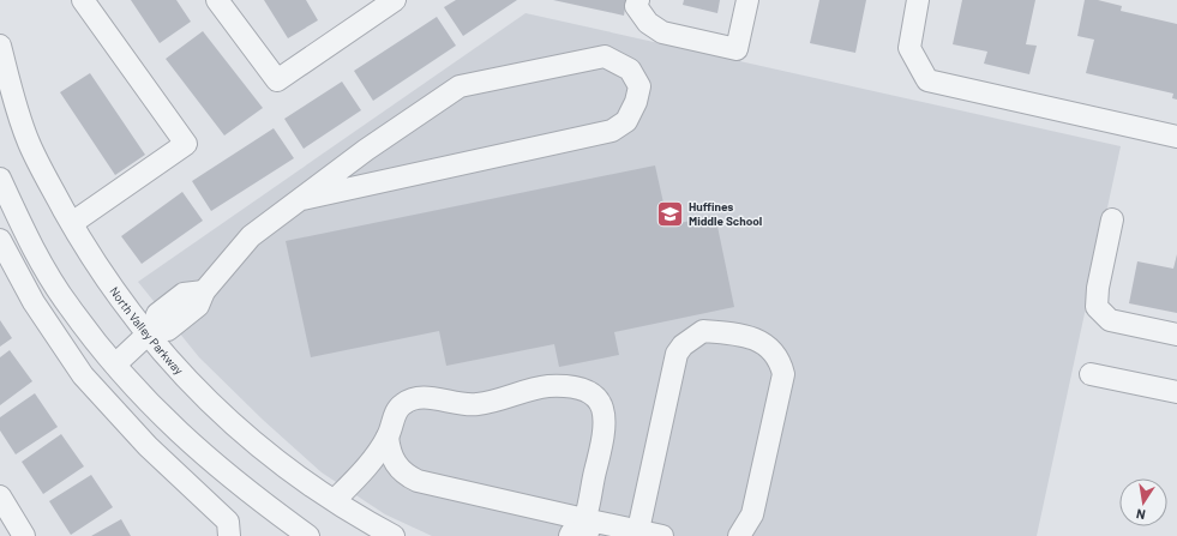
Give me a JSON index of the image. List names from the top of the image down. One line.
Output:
{"streets":{"street":["North Valley Parkway"]},"places":{"school or university":["Huffines Middle School"]},"north":"bottom"}
